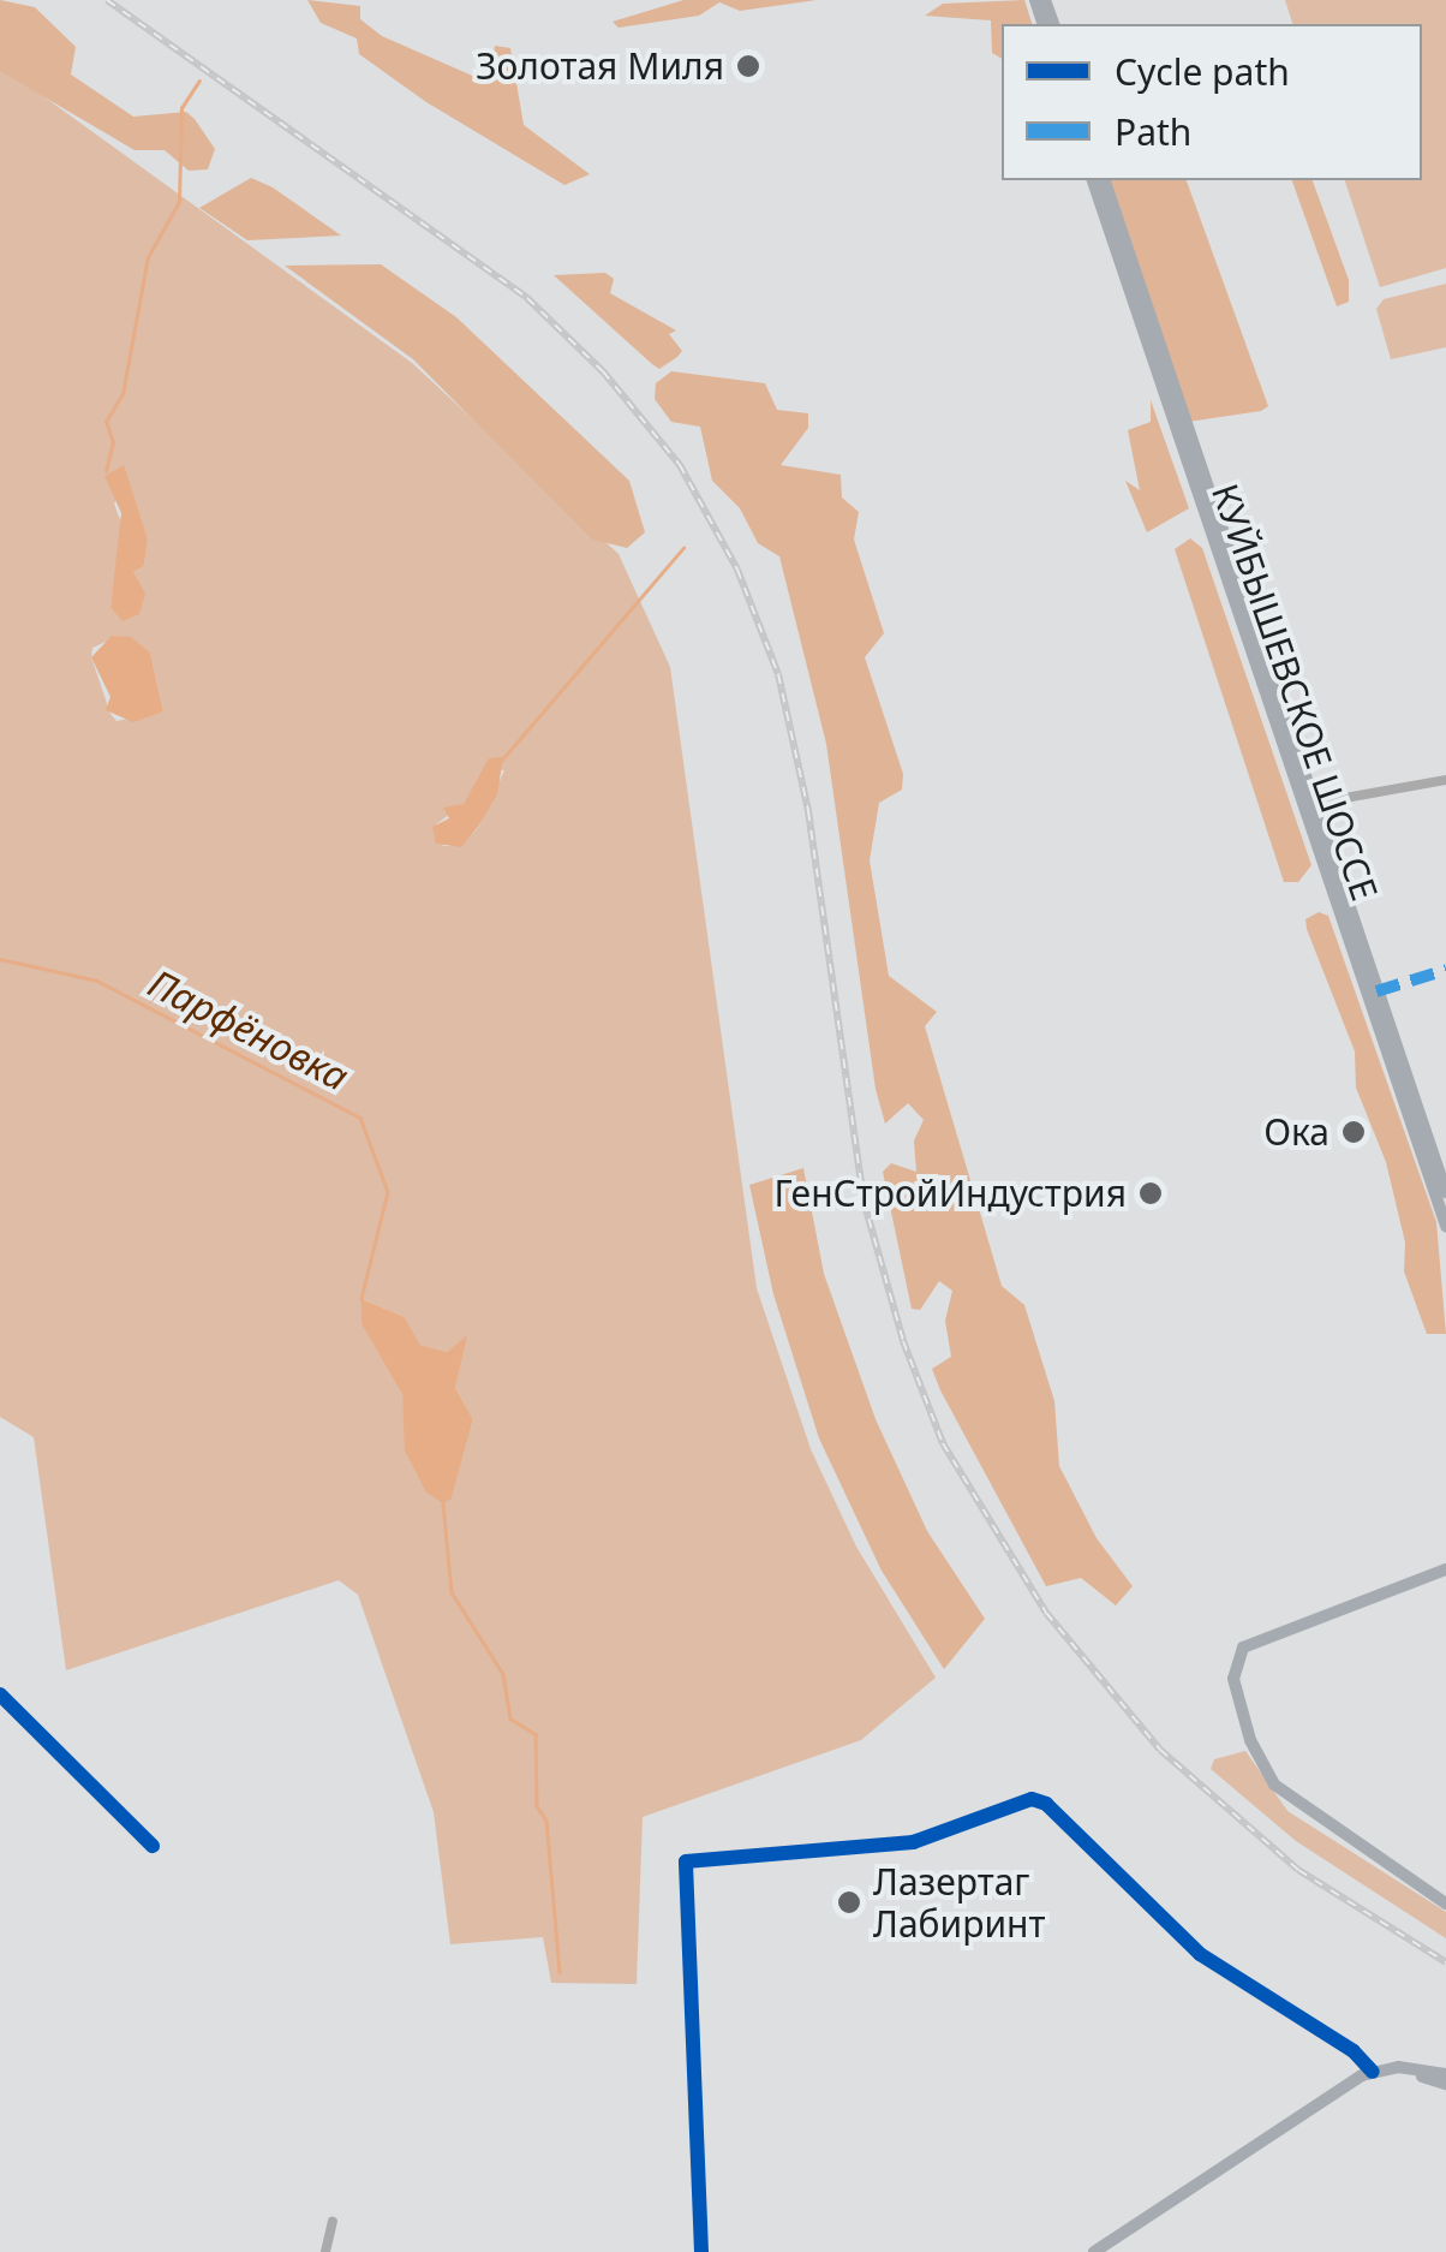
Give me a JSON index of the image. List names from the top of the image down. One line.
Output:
{"streets":{"main road":["КУЙБЫШЕВСКОЕ ШОССЕ"]},"water":["Парфёновка"],"places":["Золотая Миля","Ока","ГенСтройИндустрия","Лазертаг Лабиринт"],"legend":["Cycle path","Path"]}
